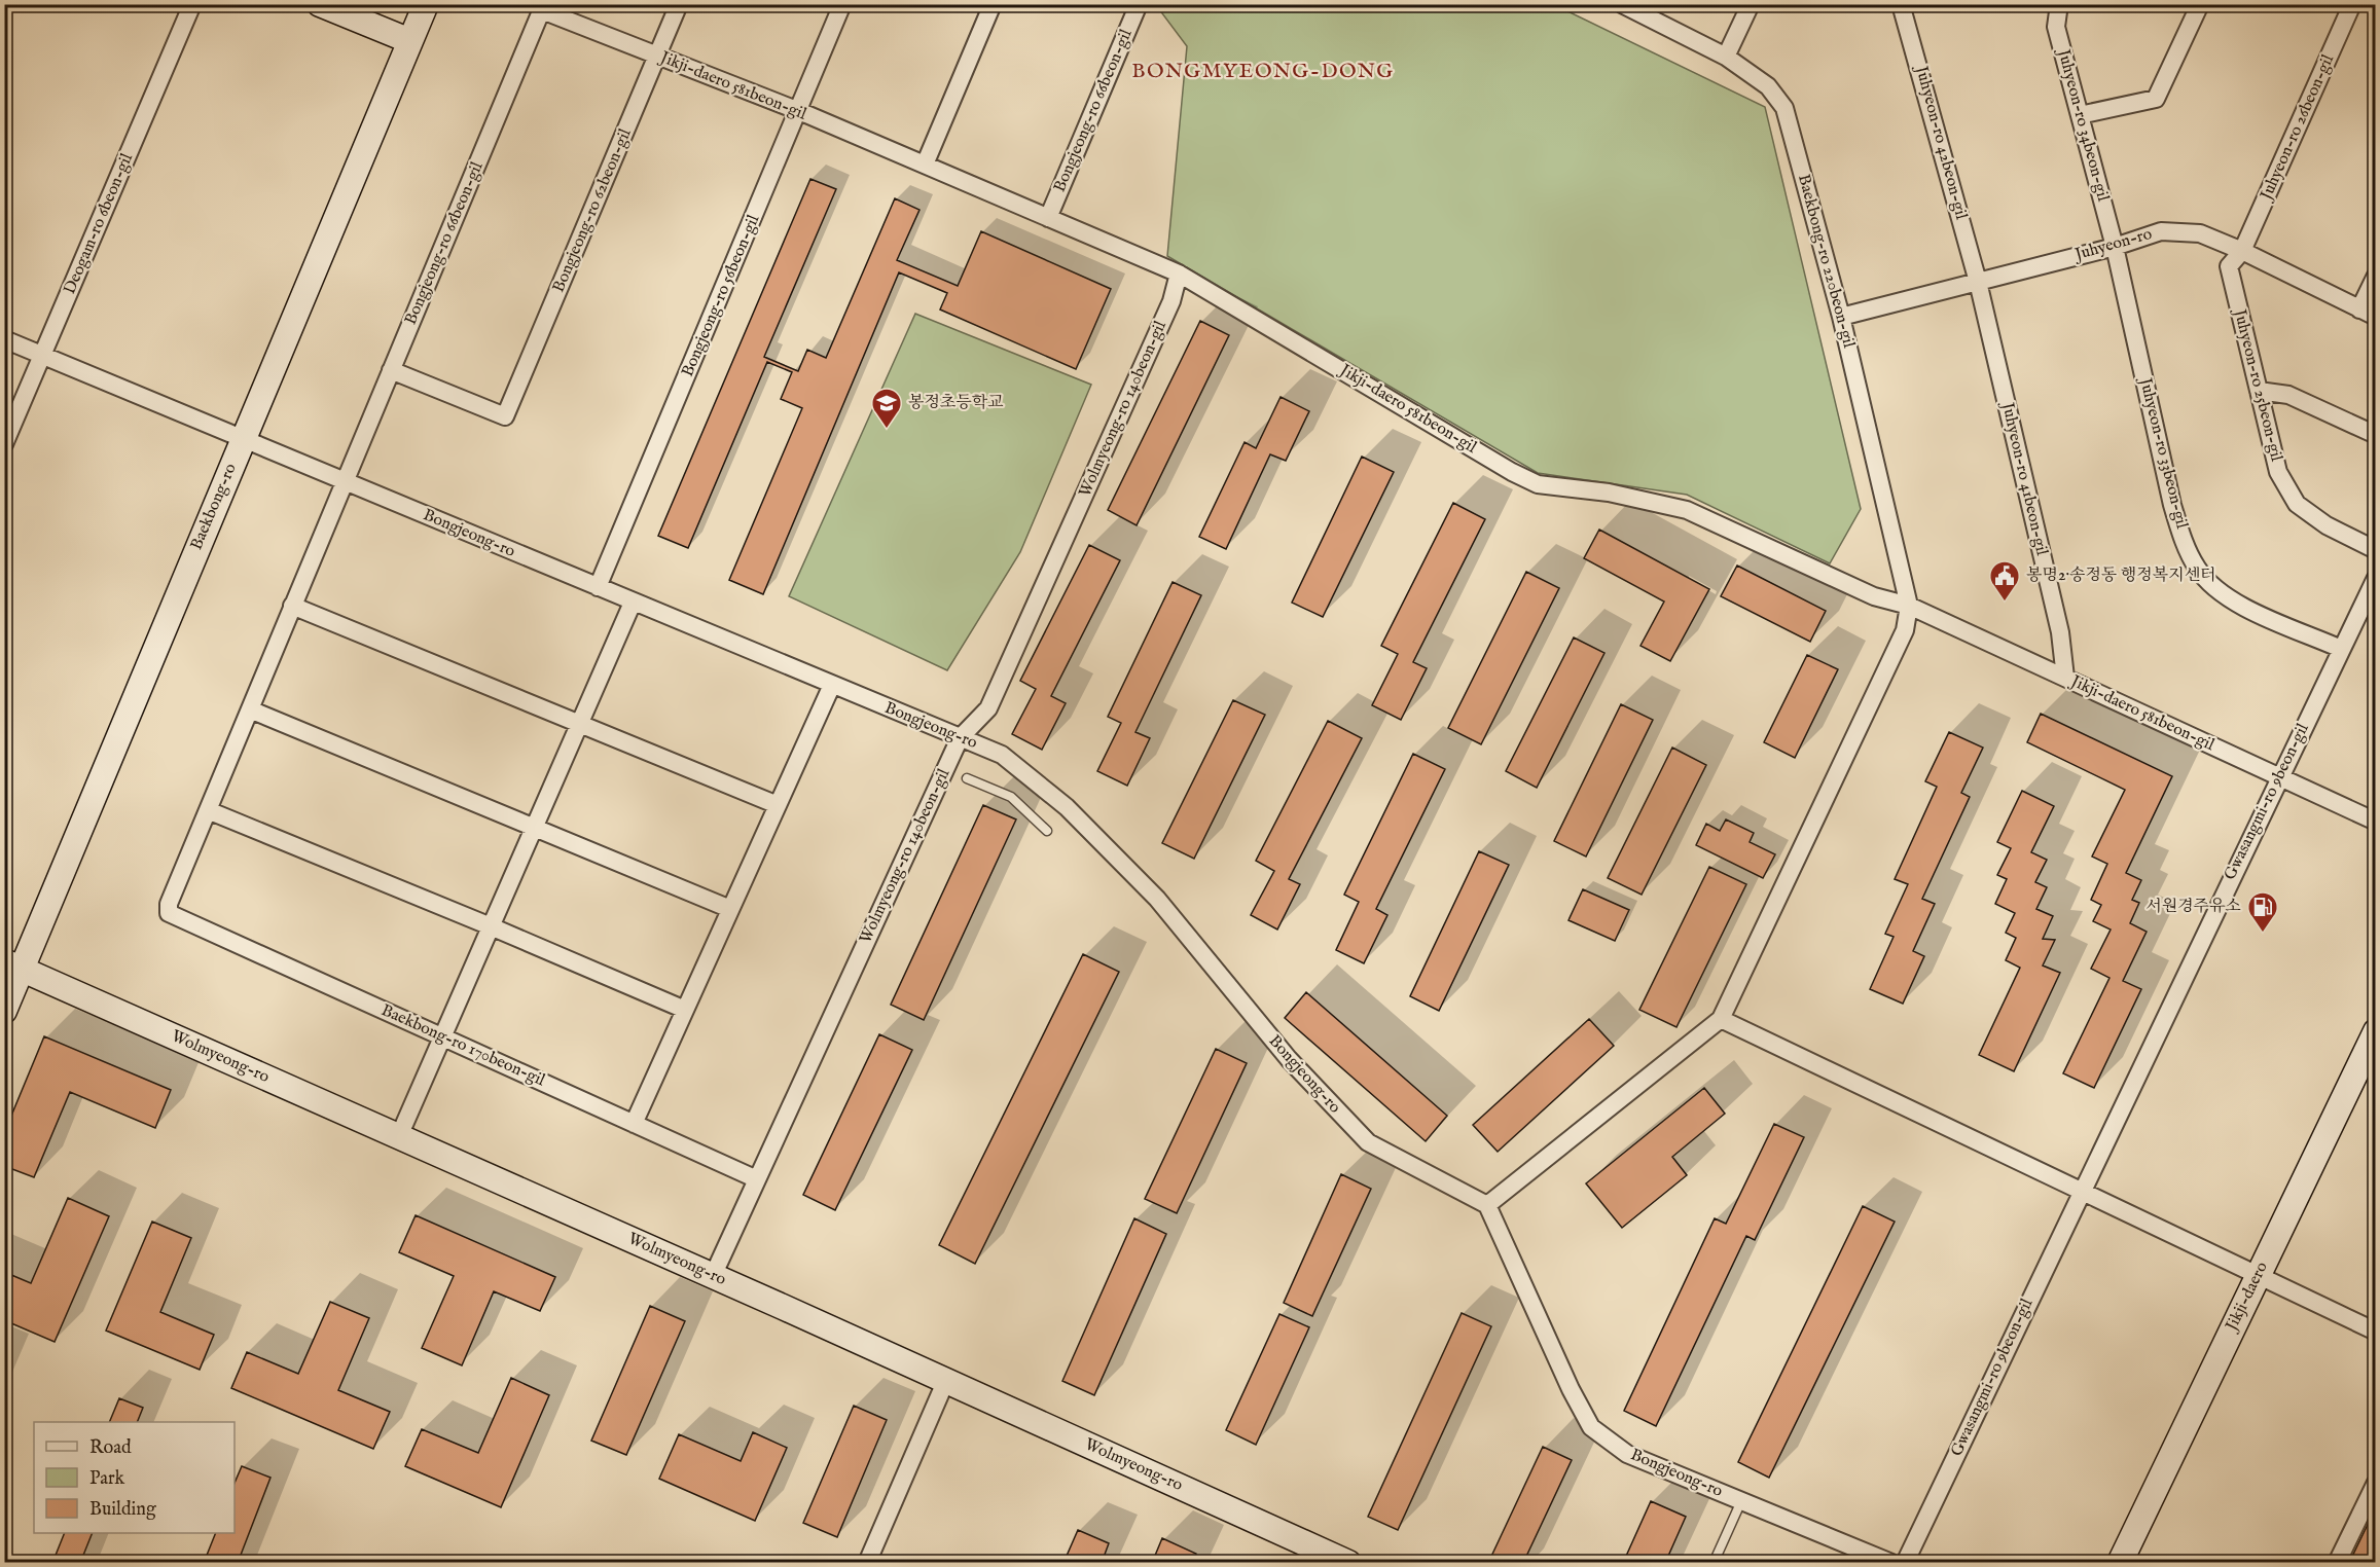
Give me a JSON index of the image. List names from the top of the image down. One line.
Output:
{"streets":{"street":["Jikji-daero 581beon-gil","Bongjeong-ro 66beon-gil","Juhyeon-ro 34beon-gil","Juhyeon-ro 26beon-gil","Juhyeon-ro 42beon-gil","Bongjeong-ro 62beon-gil","Deogam-ro 6beon-gil","Juhyeon-ro","Baekbong-ro 220beon-gil","Bongjeong-ro 56beon-gil","Juhyeon-ro 25beon-gil","Wolmyeong-ro 140beon-gil","Juhyeon-ro 33beon-gil","Juhyeon-ro 41beon-gil","Baekbong-ro","Bongjeong-ro","Gwasangmi-ro 9beon-gil","Baekbong-ro 170beon-gil","Wolmyeong-ro","Jikji-daero"]},"crossings":[["Jikji-daero 581beon-gil","Bongjeong-ro 66beon-gil"],["Jikji-daero 581beon-gil","Bongjeong-ro 62beon-gil"],["Jikji-daero 581beon-gil","Baekbong-ro 220beon-gil"],["Jikji-daero 581beon-gil","Bongjeong-ro 56beon-gil"],["Jikji-daero 581beon-gil","Wolmyeong-ro 140beon-gil"],["Jikji-daero 581beon-gil","Juhyeon-ro 41beon-gil"],["Jikji-daero 581beon-gil","Gwasangmi-ro 9beon-gil"],["Bongjeong-ro 66beon-gil","Bongjeong-ro 62beon-gil"],["Bongjeong-ro 66beon-gil","Bongjeong-ro"],["Bongjeong-ro 66beon-gil","Baekbong-ro 170beon-gil"],["Juhyeon-ro 34beon-gil","Juhyeon-ro"],["Juhyeon-ro 34beon-gil","Juhyeon-ro 33beon-gil"],["Juhyeon-ro 26beon-gil","Juhyeon-ro"],["Juhyeon-ro 26beon-gil","Juhyeon-ro 25beon-gil"],["Juhyeon-ro 42beon-gil","Juhyeon-ro"],["Juhyeon-ro 42beon-gil","Juhyeon-ro 41beon-gil"],["Deogam-ro 6beon-gil","Bongjeong-ro"],["Juhyeon-ro","Baekbong-ro 220beon-gil"],["Juhyeon-ro","Juhyeon-ro 25beon-gil"],["Juhyeon-ro","Juhyeon-ro 33beon-gil"],["Juhyeon-ro","Juhyeon-ro 41beon-gil"],["Bongjeong-ro 56beon-gil","Bongjeong-ro"],["Wolmyeong-ro 140beon-gil","Bongjeong-ro"],["Wolmyeong-ro 140beon-gil","Baekbong-ro 170beon-gil"],["Wolmyeong-ro 140beon-gil","Wolmyeong-ro"],["Juhyeon-ro 33beon-gil","Gwasangmi-ro 9beon-gil"],["Baekbong-ro","Bongjeong-ro"],["Baekbong-ro","Wolmyeong-ro"]],"districts":["BONGMYEONG-DONG"],"places":{"school or university":["봉정초등학교"],"public building":["봉명2·송정동 행정복지센터"],"fuel station":["서원경주유소"]},"legend":["Road","Park","Building"]}
